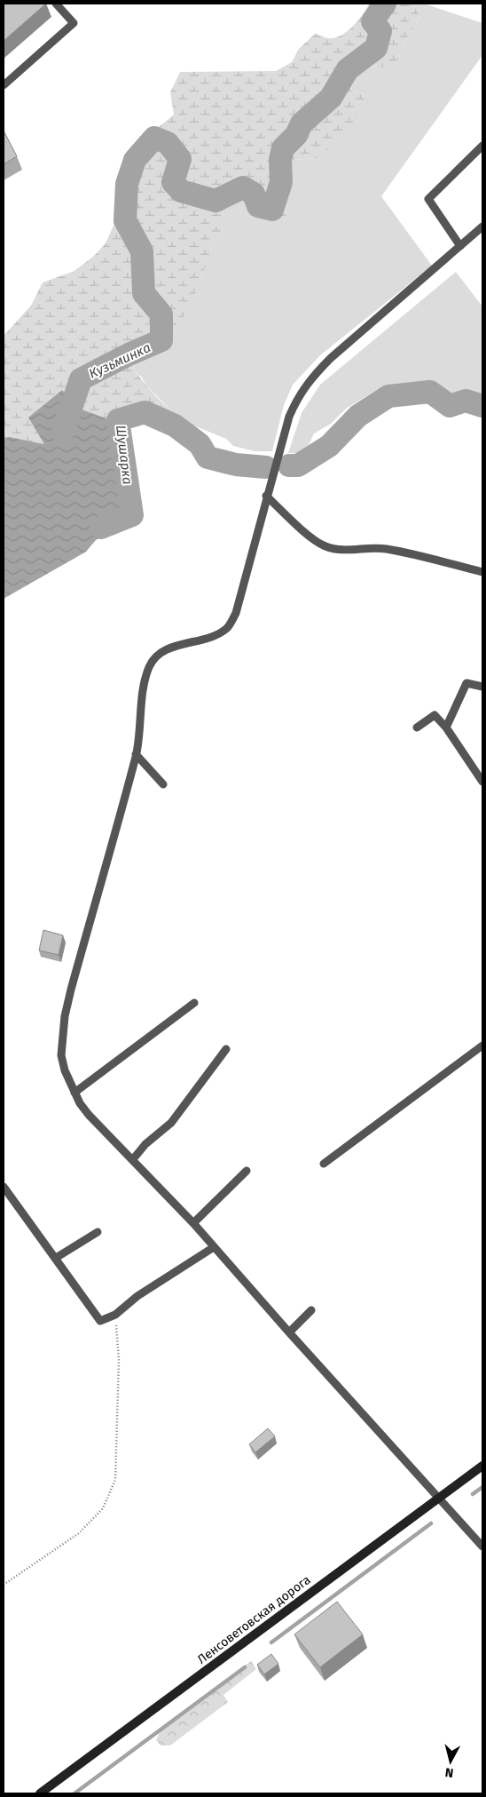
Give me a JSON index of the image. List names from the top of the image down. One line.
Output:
{"streets":{"street":["Ленсоветовская дорога"]},"water":["Кузьминка","Шушарка"],"north":"bottom"}
